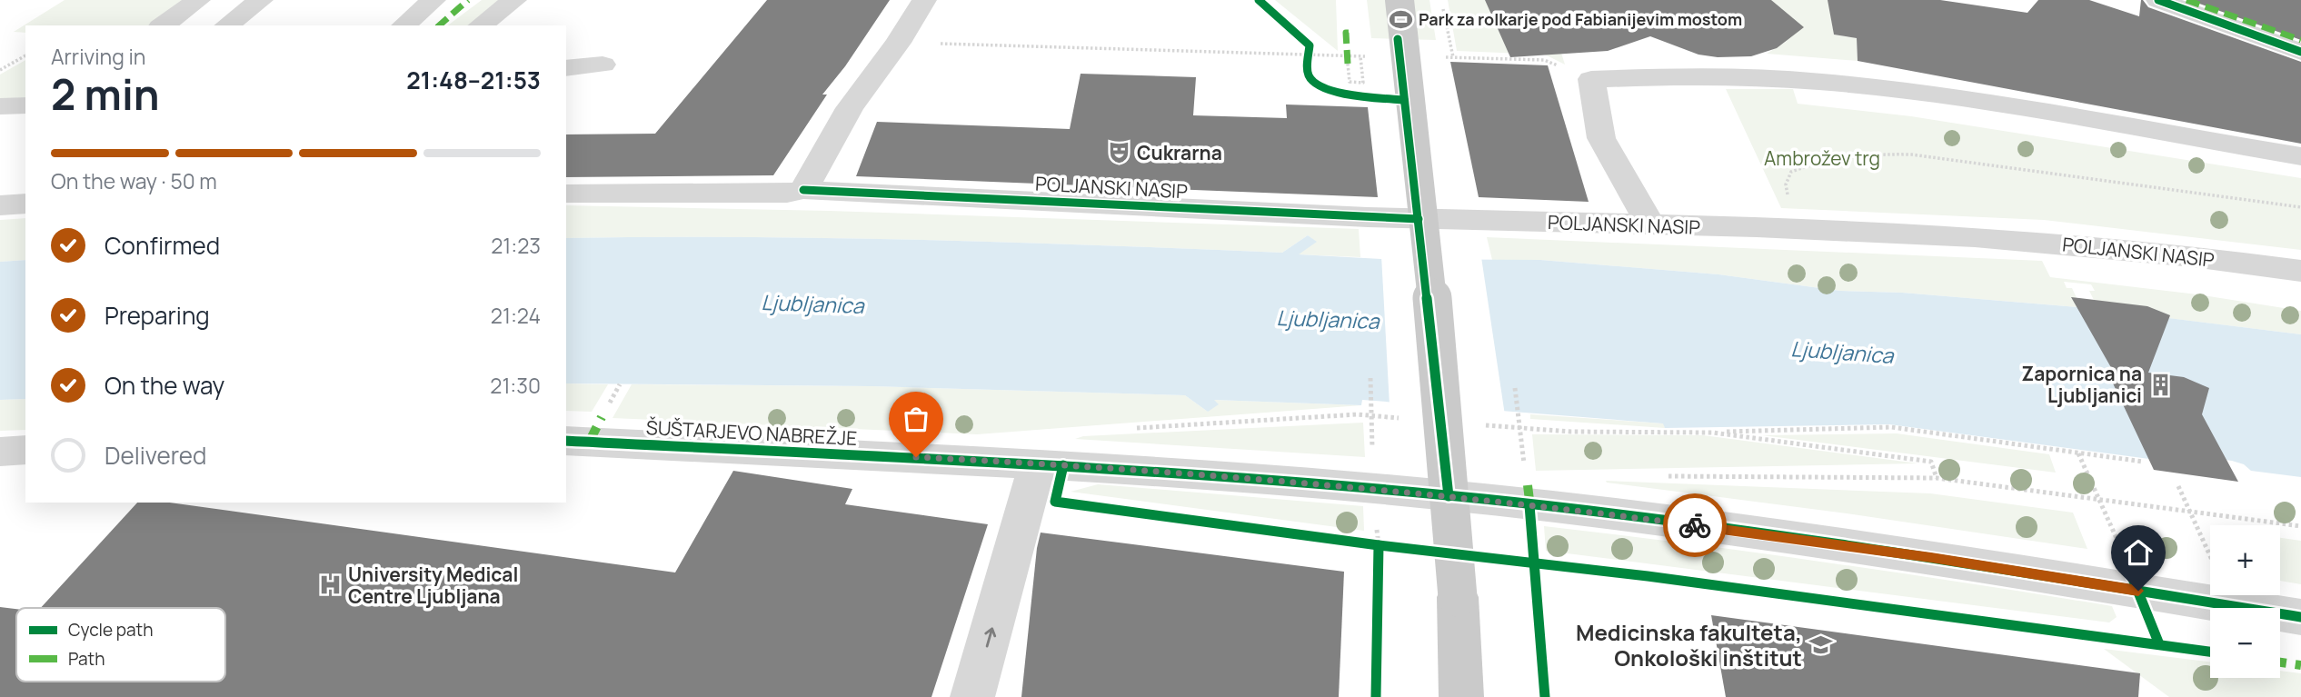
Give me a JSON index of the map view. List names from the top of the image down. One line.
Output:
{"streets":{"street":["POLJANSKI NASIP","ŠUŠTARJEVO NABREŽJE"]},"water":["Ljubljanica"],"parks":["Ambrožev trg"],"places":{"sports":["Park za rolkarje pod Fabianijevim mostom"],"theatre":["Cukrarna"],"building":["Zapornica na Ljubljanici"],"hospital":["University Medical Centre Ljubljana"],"school or university":["Medicinska fakulteta, Onkološki inštitut"]},"legend":["Cycle path","Path"],"page":{"heading":["2 min","Arriving in","21:48–21:53"],"bar":"On the way · 50 m","list":[["Confirmed","21:23"],["Preparing","21:24"],["On the way","21:30"],"Delivered"],"map_buttons":["+","−"]}}
